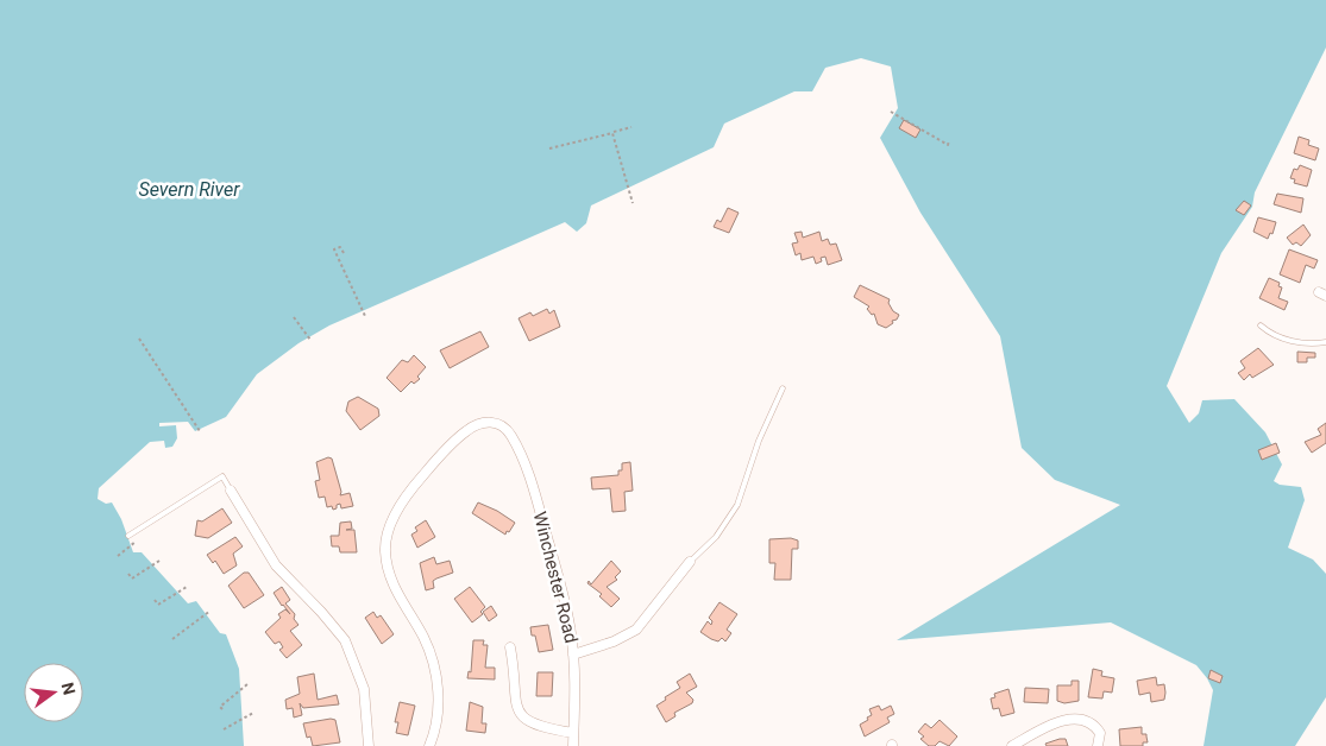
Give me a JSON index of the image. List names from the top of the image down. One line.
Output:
{"streets":{"street":["Winchester Road"]},"water":["Severn River"],"north":"right"}
